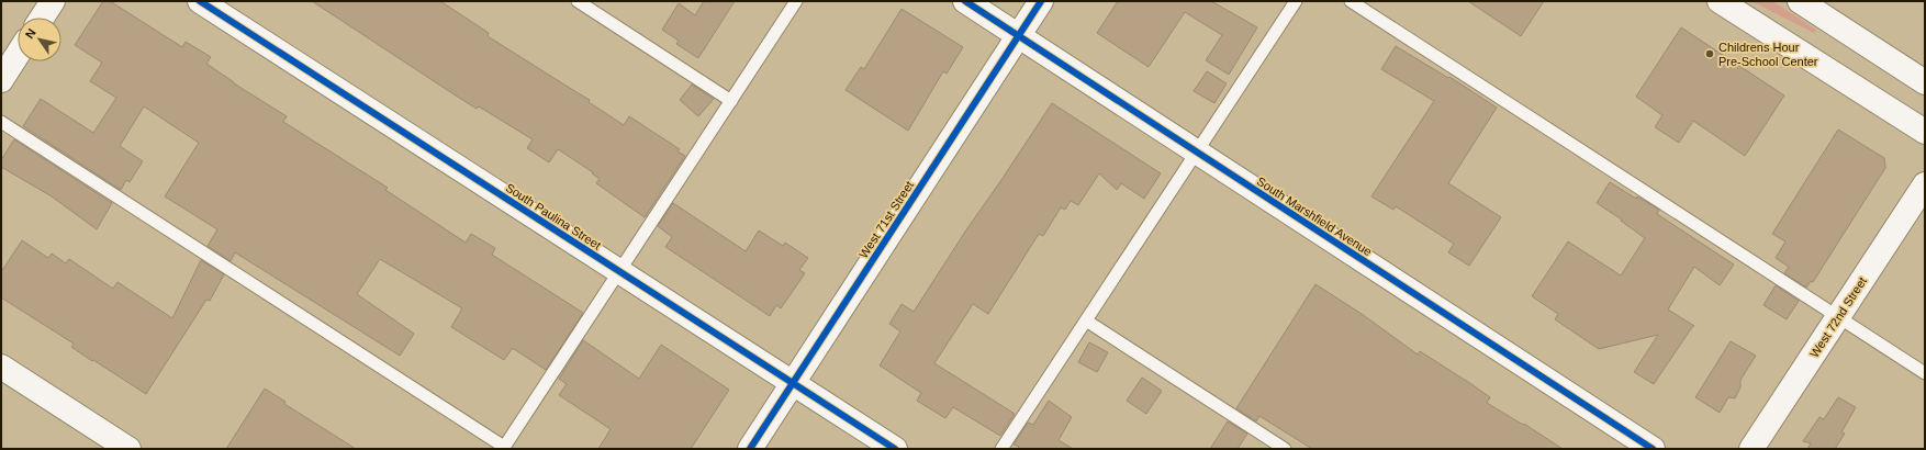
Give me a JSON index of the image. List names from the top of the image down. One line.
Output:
{"streets":{"street":["South Paulina Street","South Marshfield Avenue","West 71st Street","West 72nd Street"]},"crossings":[["South Paulina Street","West 71st Street"],["South Marshfield Avenue","West 71st Street"]],"places":["Childrens Hour Pre-School Center"],"north":"top left"}
